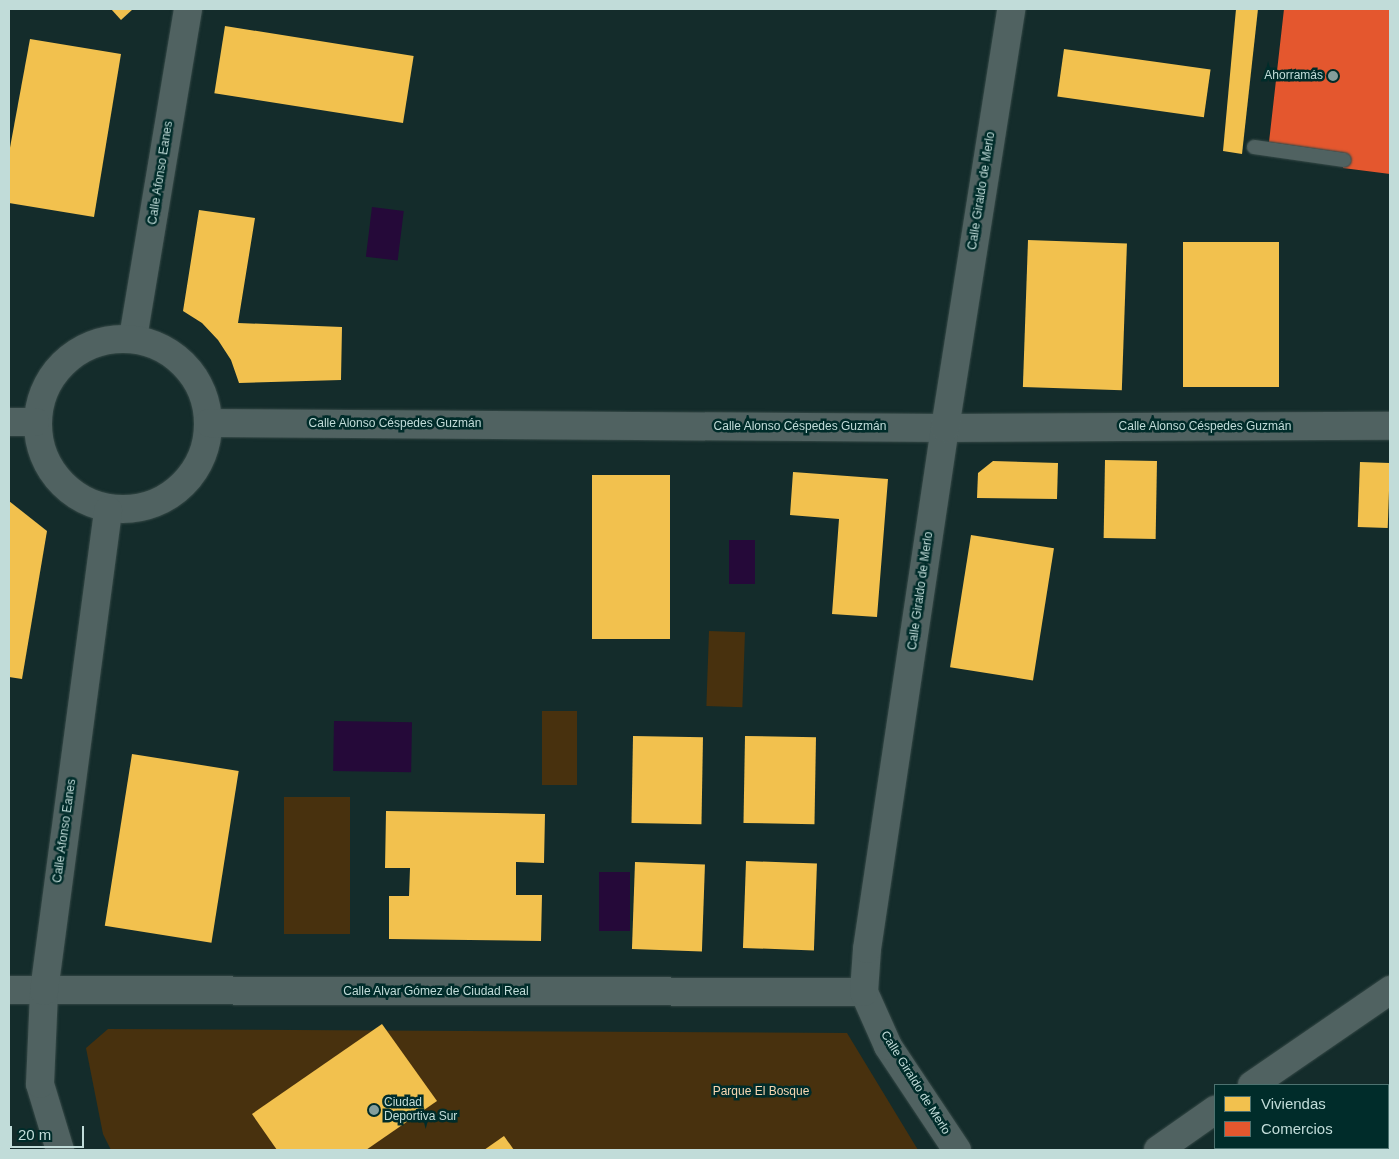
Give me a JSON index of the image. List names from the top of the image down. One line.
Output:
{"streets":{"street":["Calle Afonso Eanes","Calle Giraldo de Merlo","Calle Alonso Céspedes Guzmán","Calle Alvar Gómez de Ciudad Real"]},"crossings":[["Calle Afonso Eanes","Calle Alonso Céspedes Guzmán"],["Calle Afonso Eanes","Calle Alvar Gómez de Ciudad Real"],["Calle Giraldo de Merlo","Calle Alonso Céspedes Guzmán"],["Calle Giraldo de Merlo","Calle Alvar Gómez de Ciudad Real"]],"parks":["Parque El Bosque"],"places":["Ahorramás","Ciudad Deportiva Sur"],"legend":["Viviendas","Comercios"],"scale_bar":"20 m"}
